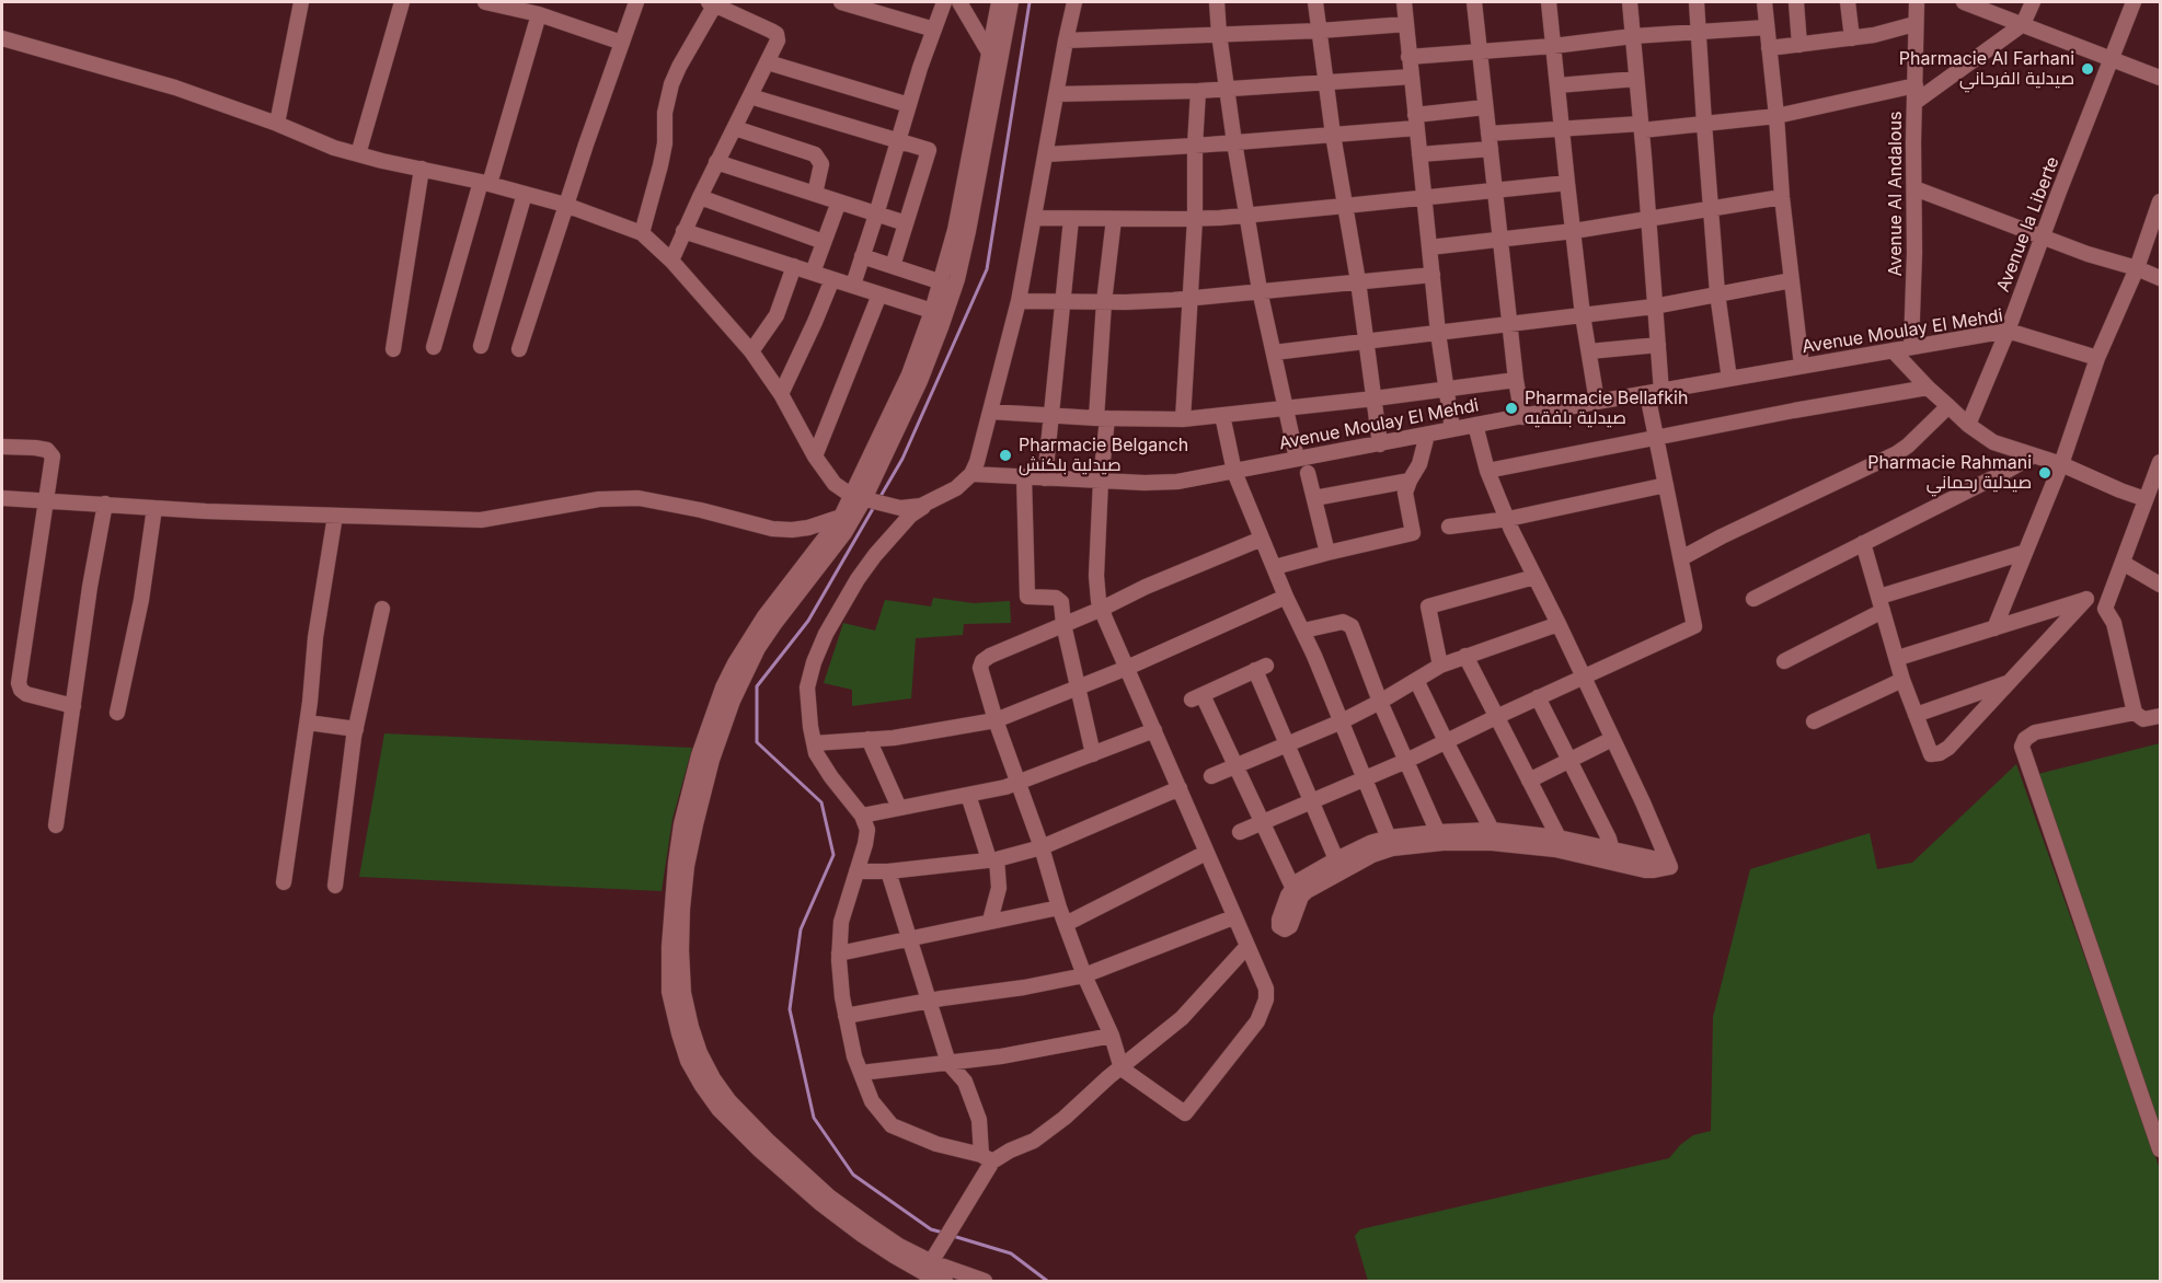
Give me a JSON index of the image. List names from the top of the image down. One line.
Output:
{"streets":{"street":["Avenue Al Andalous","Avenue la Liberte","Avenue Moulay El Mehdi"]},"crossings":[["Avenue Al Andalous","Avenue Moulay El Mehdi"],["Avenue la Liberte","Avenue Moulay El Mehdi"]],"places":["Pharmacie Al Farhani صيدلية الفرحاني","Pharmacie Bellafkih صيدلية بلفقيه","Pharmacie Belganch صيدلية بلكنش","Pharmacie Rahmani صيدلية رحماني"]}
